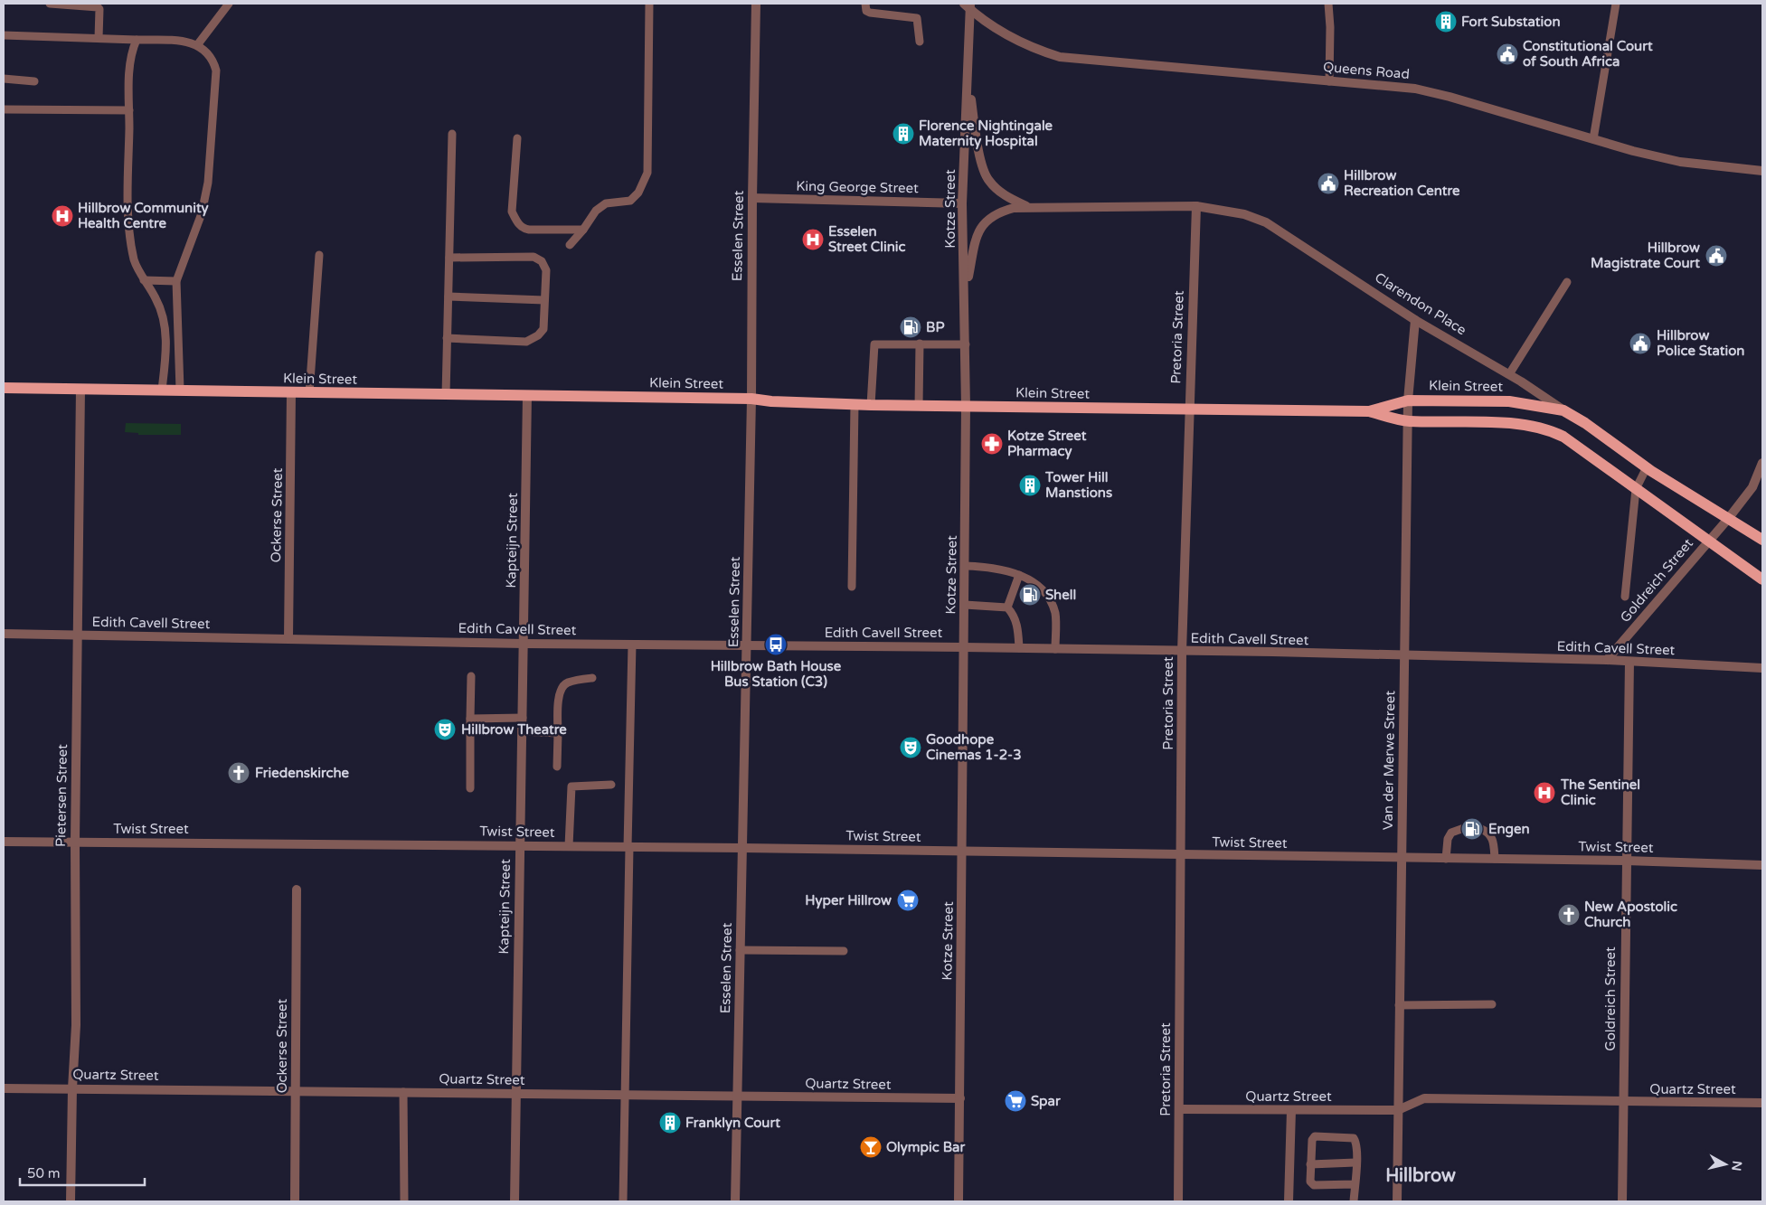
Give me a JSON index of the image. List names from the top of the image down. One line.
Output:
{"streets":{"main road":["Clarendon Place","Klein Street"],"street":["Queens Road","King George Street","Kotze Street","Esselen Street","Pretoria Street","Ockerse Street","Kapteijn Street","Goldreich Street","Edith Cavell Street","Van der Merwe Street","Pietersen Street","Twist Street","Quartz Street"]},"crossings":[["Queens Road","Kotze Street"],["King George Street","Kotze Street"],["King George Street","Esselen Street"],["Kotze Street","Clarendon Place"],["Kotze Street","Klein Street"],["Kotze Street","Edith Cavell Street"],["Kotze Street","Twist Street"],["Kotze Street","Quartz Street"],["Esselen Street","Klein Street"],["Esselen Street","Edith Cavell Street"],["Esselen Street","Twist Street"],["Esselen Street","Quartz Street"],["Clarendon Place","Pretoria Street"],["Clarendon Place","Klein Street"],["Clarendon Place","Goldreich Street"],["Clarendon Place","Van der Merwe Street"],["Pretoria Street","Klein Street"],["Pretoria Street","Edith Cavell Street"],["Pretoria Street","Twist Street"],["Pretoria Street","Quartz Street"],["Klein Street","Ockerse Street"],["Klein Street","Kapteijn Street"],["Klein Street","Van der Merwe Street"],["Klein Street","Pietersen Street"],["Ockerse Street","Edith Cavell Street"],["Ockerse Street","Quartz Street"],["Kapteijn Street","Edith Cavell Street"],["Kapteijn Street","Twist Street"],["Kapteijn Street","Quartz Street"],["Goldreich Street","Edith Cavell Street"],["Goldreich Street","Twist Street"],["Goldreich Street","Quartz Street"],["Edith Cavell Street","Van der Merwe Street"],["Edith Cavell Street","Pietersen Street"],["Van der Merwe Street","Twist Street"],["Van der Merwe Street","Quartz Street"],["Pietersen Street","Twist Street"],["Pietersen Street","Quartz Street"]],"districts":["Hillbrow"],"places":{"building":["Fort Substation","Florence Nightingale Maternity Hospital","Tower Hill Manstions","Franklyn Court"],"public building":["Constitutional Court of South Africa","Hillbrow Recreation Centre","Hillbrow Magistrate Court","Hillbrow Police Station"],"hospital":["Hillbrow Community Health Centre","Esselen Street Clinic","The Sentinel Clinic"],"fuel station":["BP","Shell","Engen"],"pharmacy":["Kotze Street Pharmacy"],"bus stop":["Hillbrow Bath House Bus Station (C3)"],"theatre":["Hillbrow Theatre","Goodhope Cinemas 1-2-3"],"church":["Friedenskirche","New Apostolic Church"],"supermarket":["Hyper Hillrow","Spar"],"bar":["Olympic Bar"]},"scale_bar":"50 m","north":"right"}
